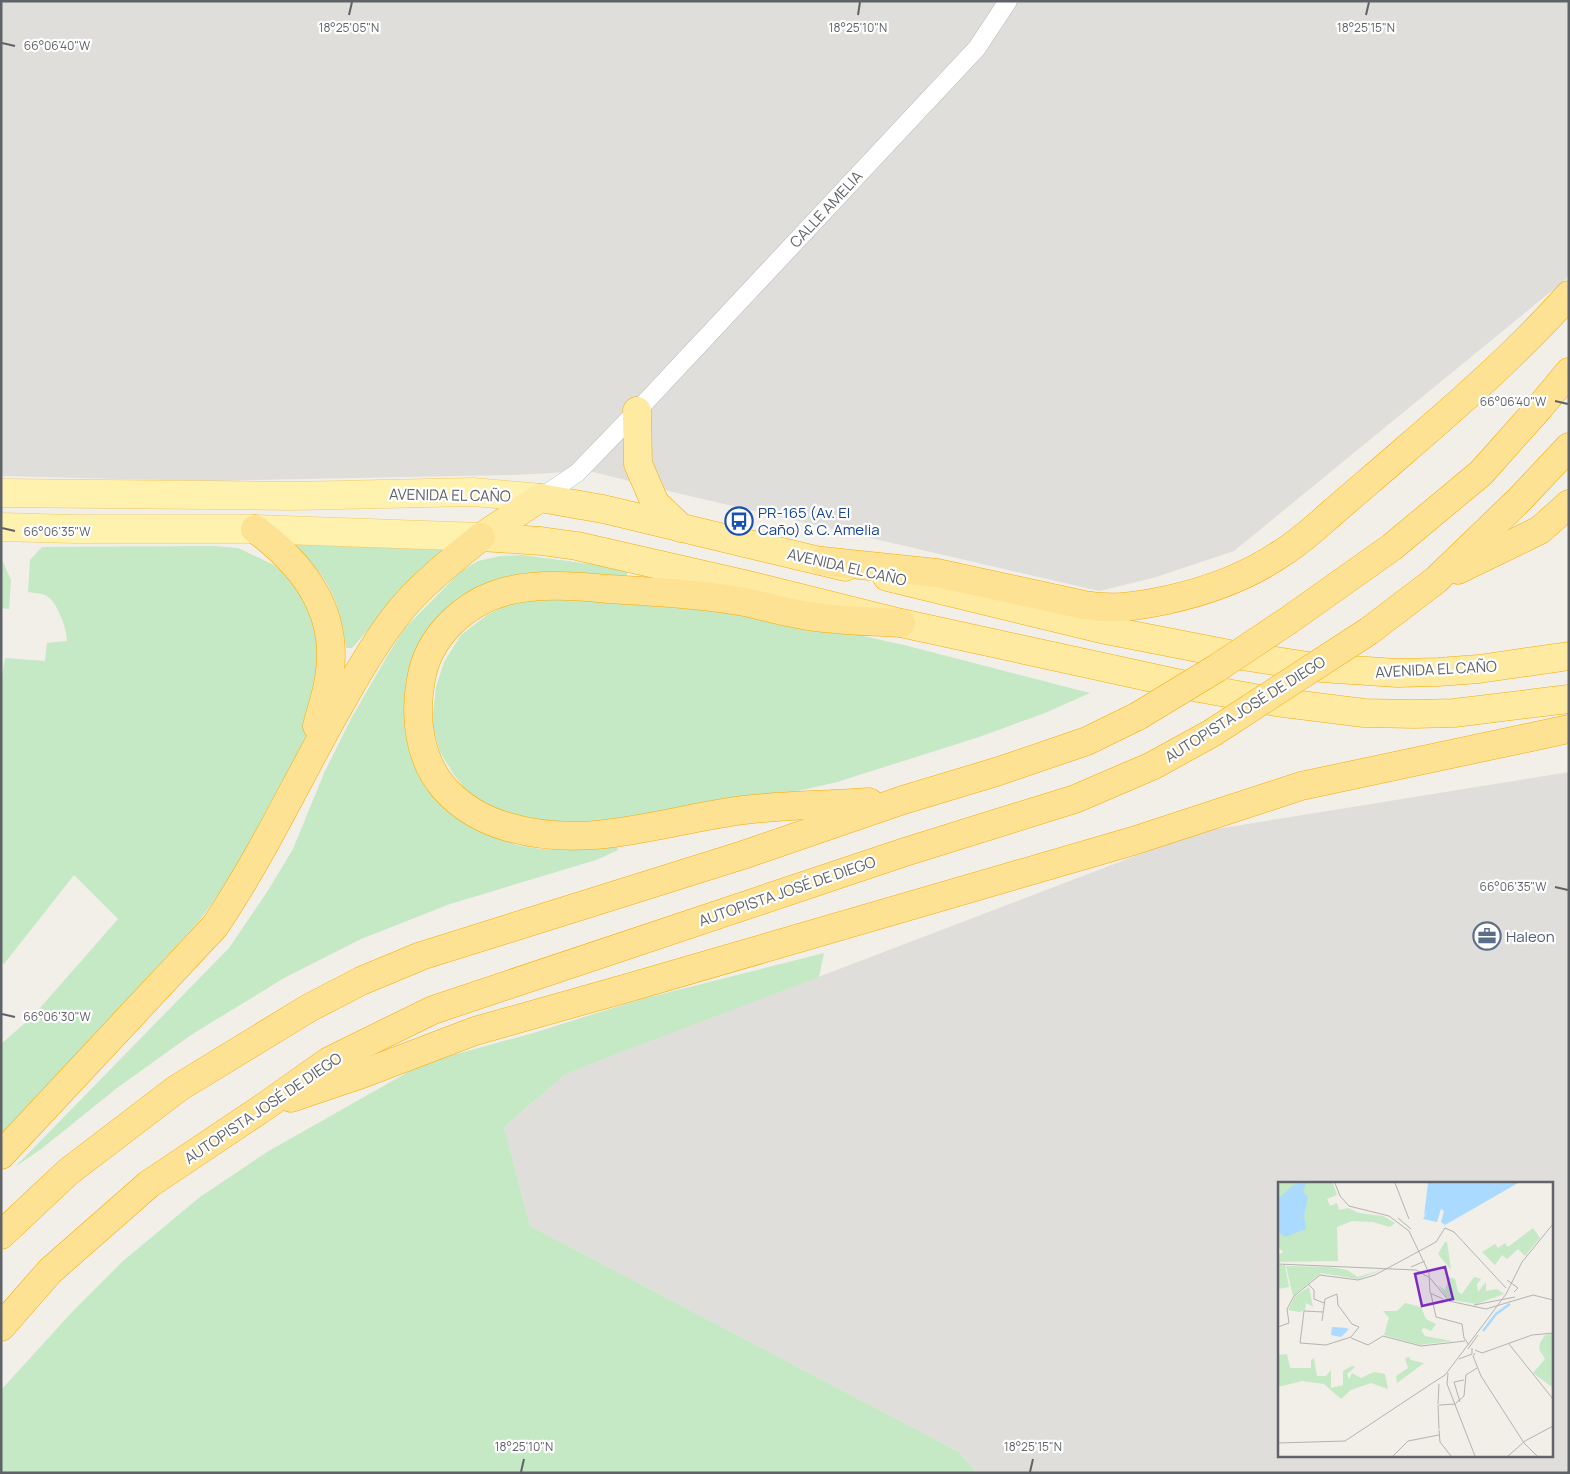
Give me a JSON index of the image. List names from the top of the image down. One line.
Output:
{"streets":{"highway":["AVENIDA EL CAÑO","AUTOPISTA JOSÉ DE DIEGO"],"street":["CALLE AMELIA"]},"crossings":[["CALLE AMELIA","AVENIDA EL CAÑO"]],"places":{"bus stop":["PR-165 (Av. El Caño) & C. Amelia"],"office":["Haleon"]},"coordinates":["18°25'05\"N","18°25'10\"N","18°25'15\"N","66°06'40\"W","66°06'35\"W","66°06'30\"W"]}
